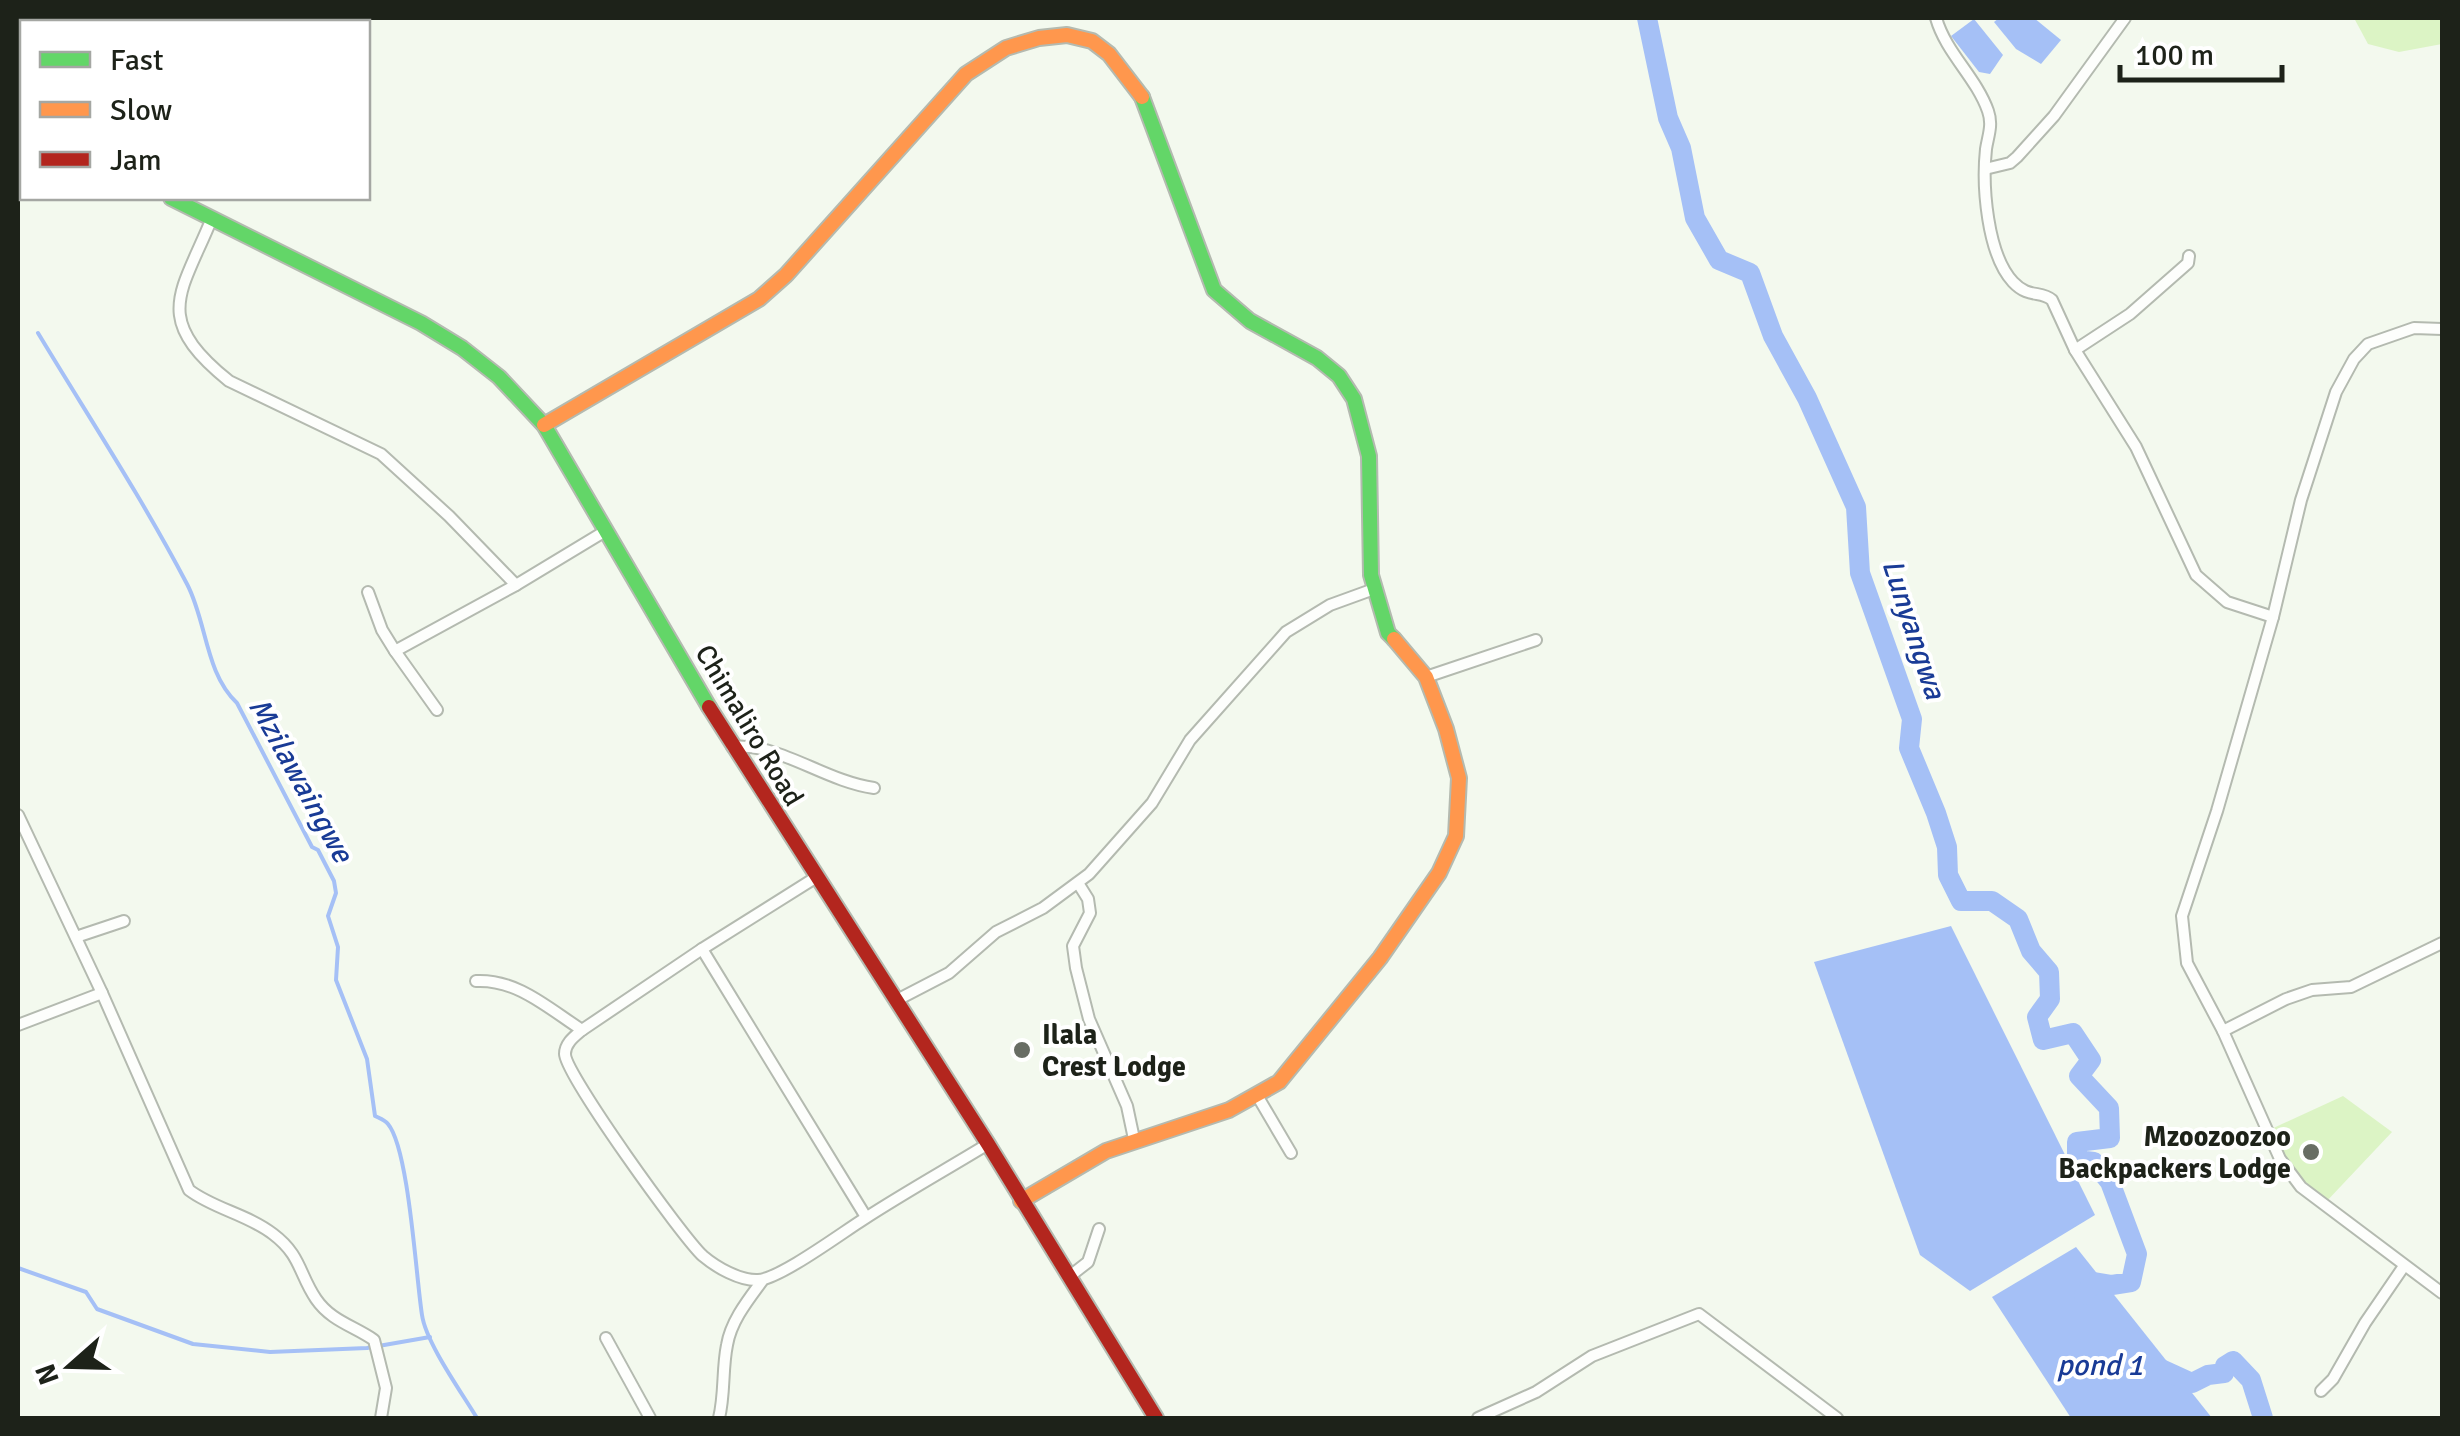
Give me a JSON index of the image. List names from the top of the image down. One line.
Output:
{"streets":{"street":["Chimaliro Road"]},"water":["Lunyangwa","Mzilawaingwe","pond 1"],"places":["Ilala Crest Lodge","Mzoozoozoo Backpackers Lodge"],"legend":["Fast","Slow","Jam"],"scale_bar":"100 m","north":"left"}
